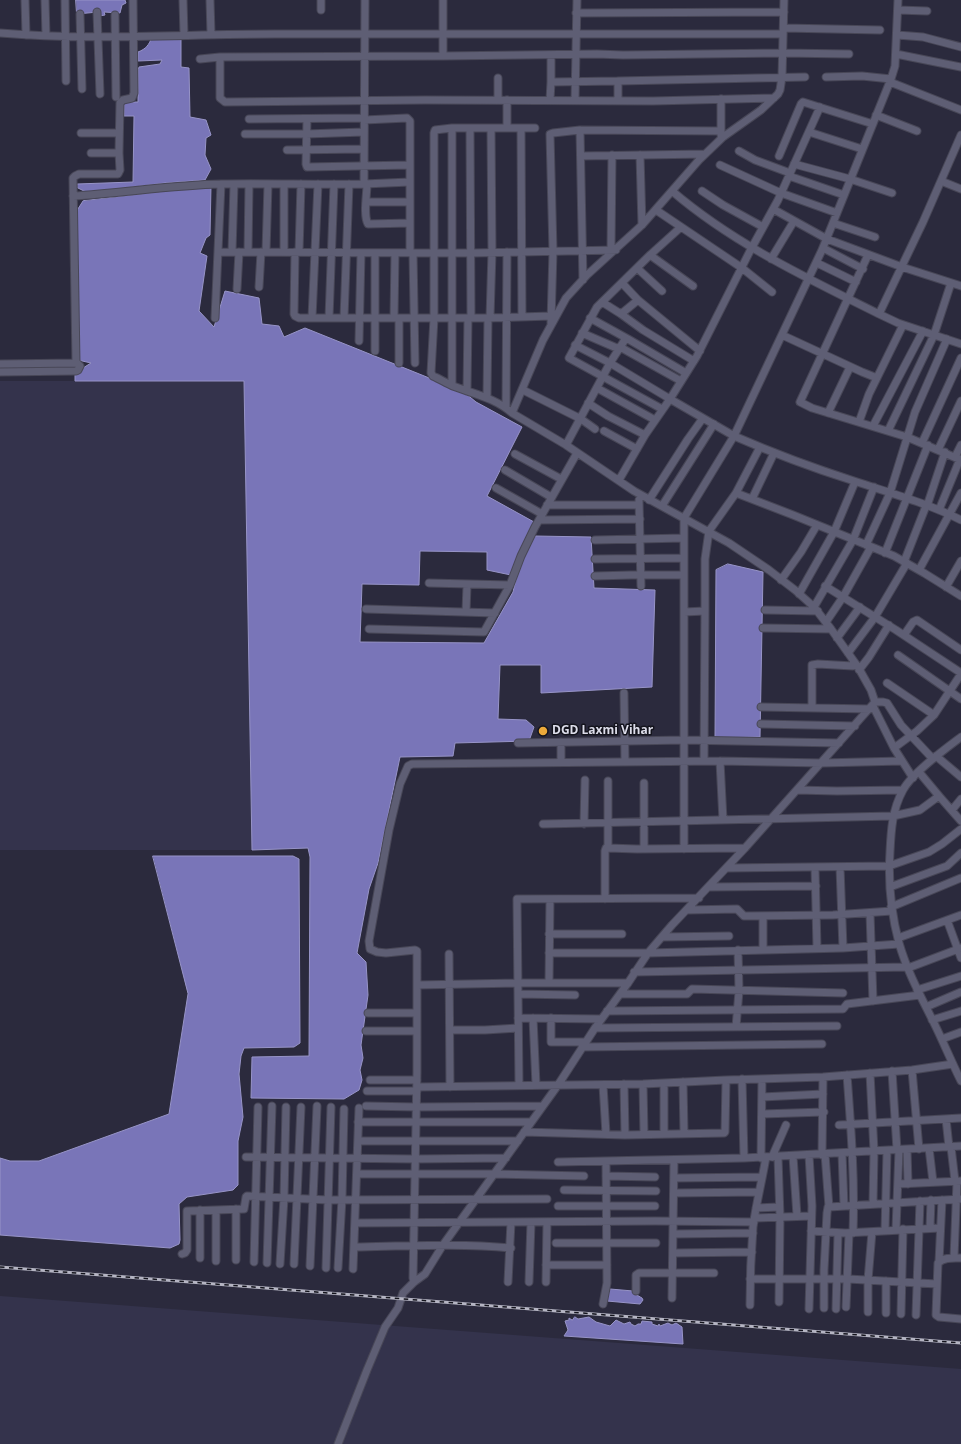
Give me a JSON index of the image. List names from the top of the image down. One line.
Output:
{"places":["DGD Laxmi Vihar"]}
